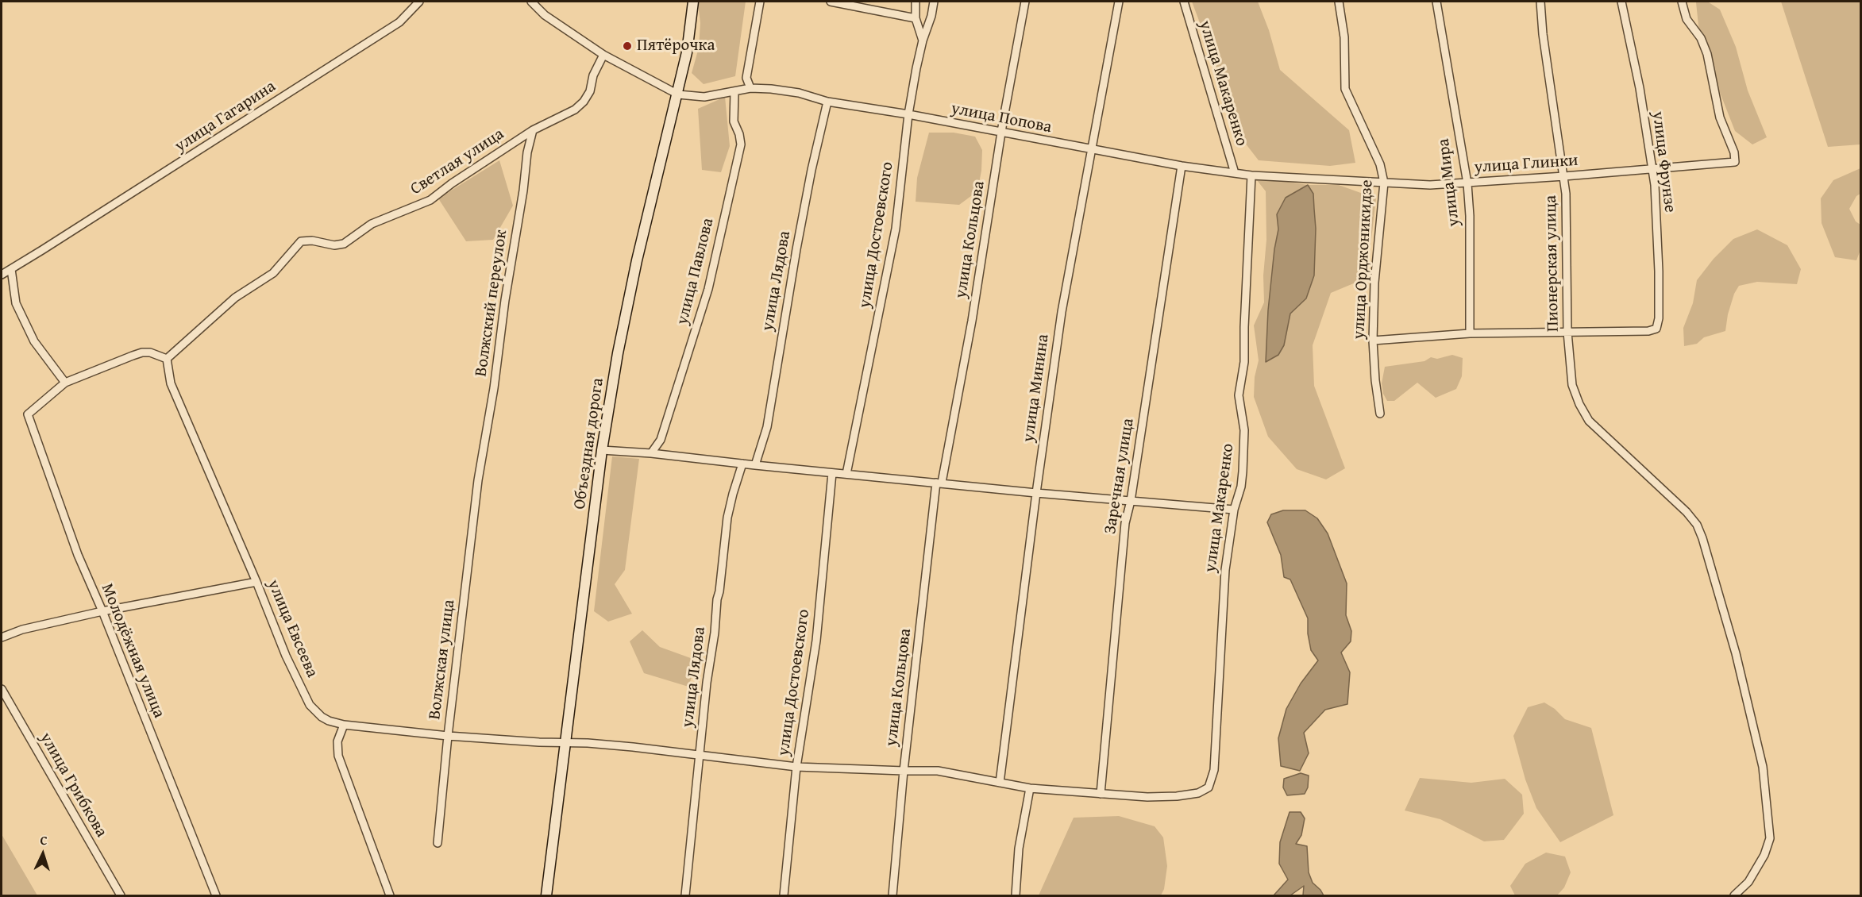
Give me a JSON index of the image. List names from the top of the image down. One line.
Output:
{"streets":{"main road":["Объездная дорога"],"street":["улица Макаренко","улица Гагарина","улица Попова","Светлая улица","улица Фрунзе","улица Глинки","улица Мира","улица Достоевского","улица Кольцова","улица Орджоникидзе","Пионерская улица","улица Павлова","улица Лядова","Волжский переулок","улица Минина","Заречная улица","улица Евсеева","Молодёжная улица","Волжская улица","улица Грибкова"]},"crossings":[["улица Макаренко","улица Попова"],["улица Макаренко","улица Евсеева"],["улица Попова","улица Глинки"],["улица Попова","улица Достоевского"],["улица Попова","улица Кольцова"],["улица Попова","улица Павлова"],["улица Попова","улица Лядова"],["улица Попова","улица Минина"],["улица Попова","Объездная дорога"],["улица Попова","Заречная улица"],["Светлая улица","Волжский переулок"],["Светлая улица","улица Евсеева"],["улица Фрунзе","улица Глинки"],["улица Фрунзе","Пионерская улица"],["улица Глинки","улица Мира"],["улица Глинки","улица Орджоникидзе"],["улица Глинки","Пионерская улица"],["улица Достоевского","улица Евсеева"],["улица Кольцова","улица Евсеева"],["улица Лядова","улица Евсеева"],["Волжский переулок","Волжская улица"],["улица Минина","улица Евсеева"],["Объездная дорога","улица Евсеева"],["Заречная улица","улица Евсеева"],["улица Евсеева","Волжская улица"]],"places":["Пятёрочка"],"north":"top"}
